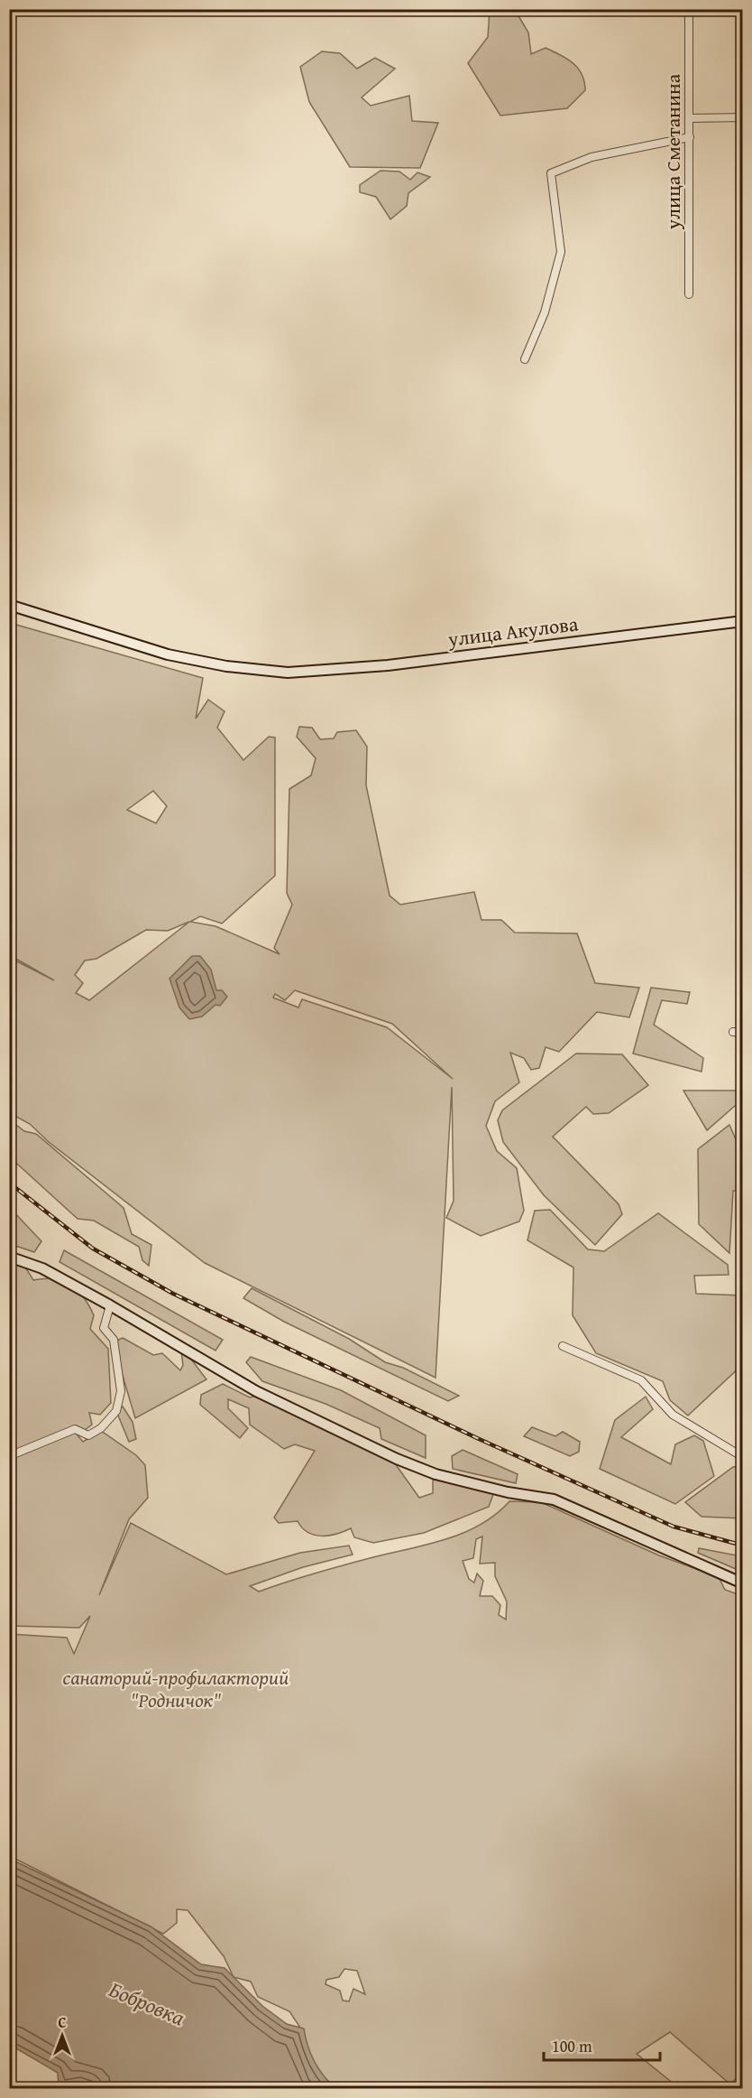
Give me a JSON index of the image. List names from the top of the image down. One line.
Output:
{"streets":{"main road":["улица Акулова"],"street":["улица Сметанина"]},"water":["Бобровка"],"parks":["санаторий-профилакторий \"Родничок\""],"scale_bar":"100 m","north":"top"}
